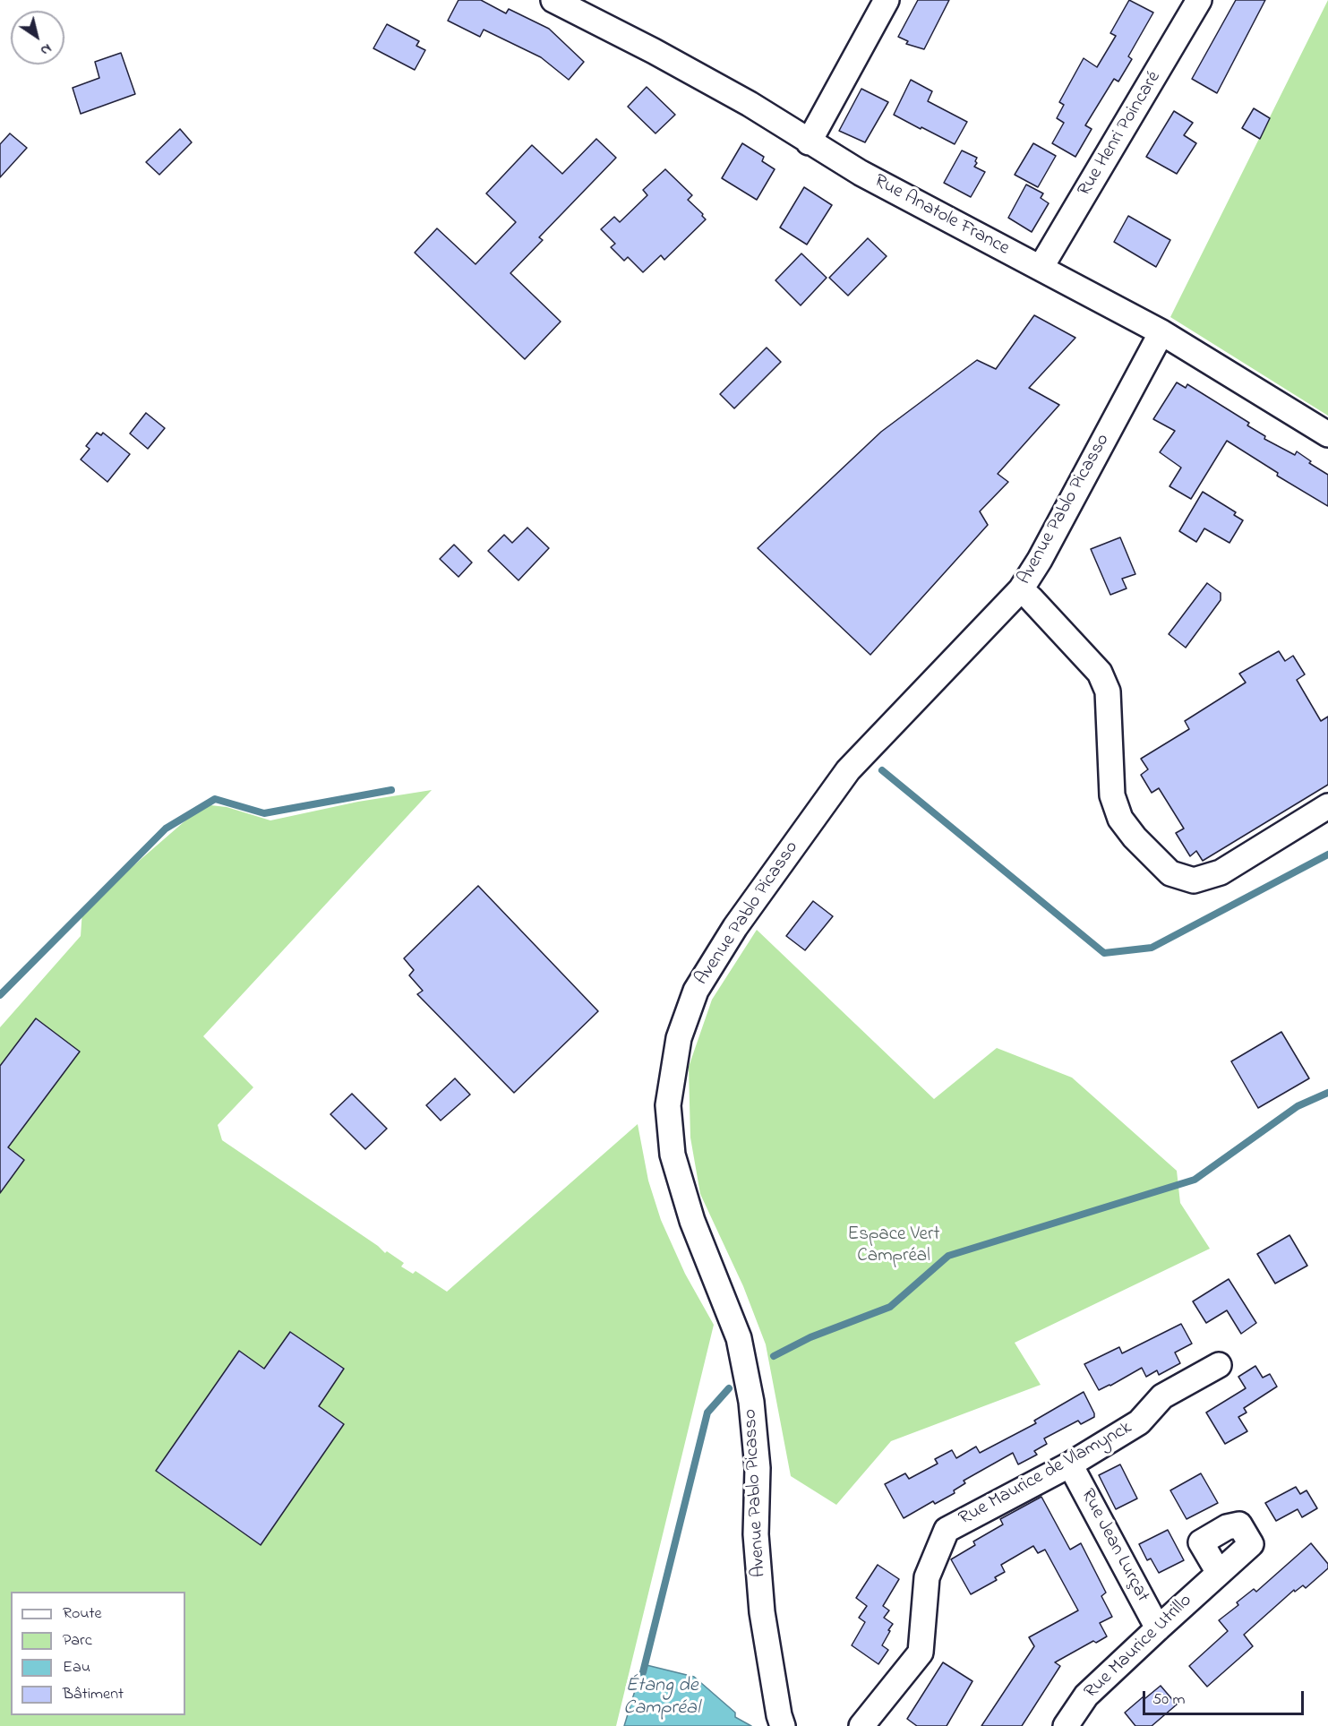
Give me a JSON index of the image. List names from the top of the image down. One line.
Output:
{"streets":{"street":["Rue Henri Poincaré","Rue Anatole France","Avenue Pablo Picasso","Rue Maurice de Vlamynck","Rue Jean Lurçat","Rue Maurice Utrillo"]},"crossings":[["Rue Henri Poincaré","Rue Anatole France"],["Rue Anatole France","Avenue Pablo Picasso"],["Rue Maurice de Vlamynck","Rue Jean Lurçat"],["Rue Jean Lurçat","Rue Maurice Utrillo"]],"water":["Étang de Campréal"],"parks":["Espace Vert Campréal"],"legend":["Route","Parc","Eau","Bâtiment"],"scale_bar":"50 m","north":"bottom right"}
